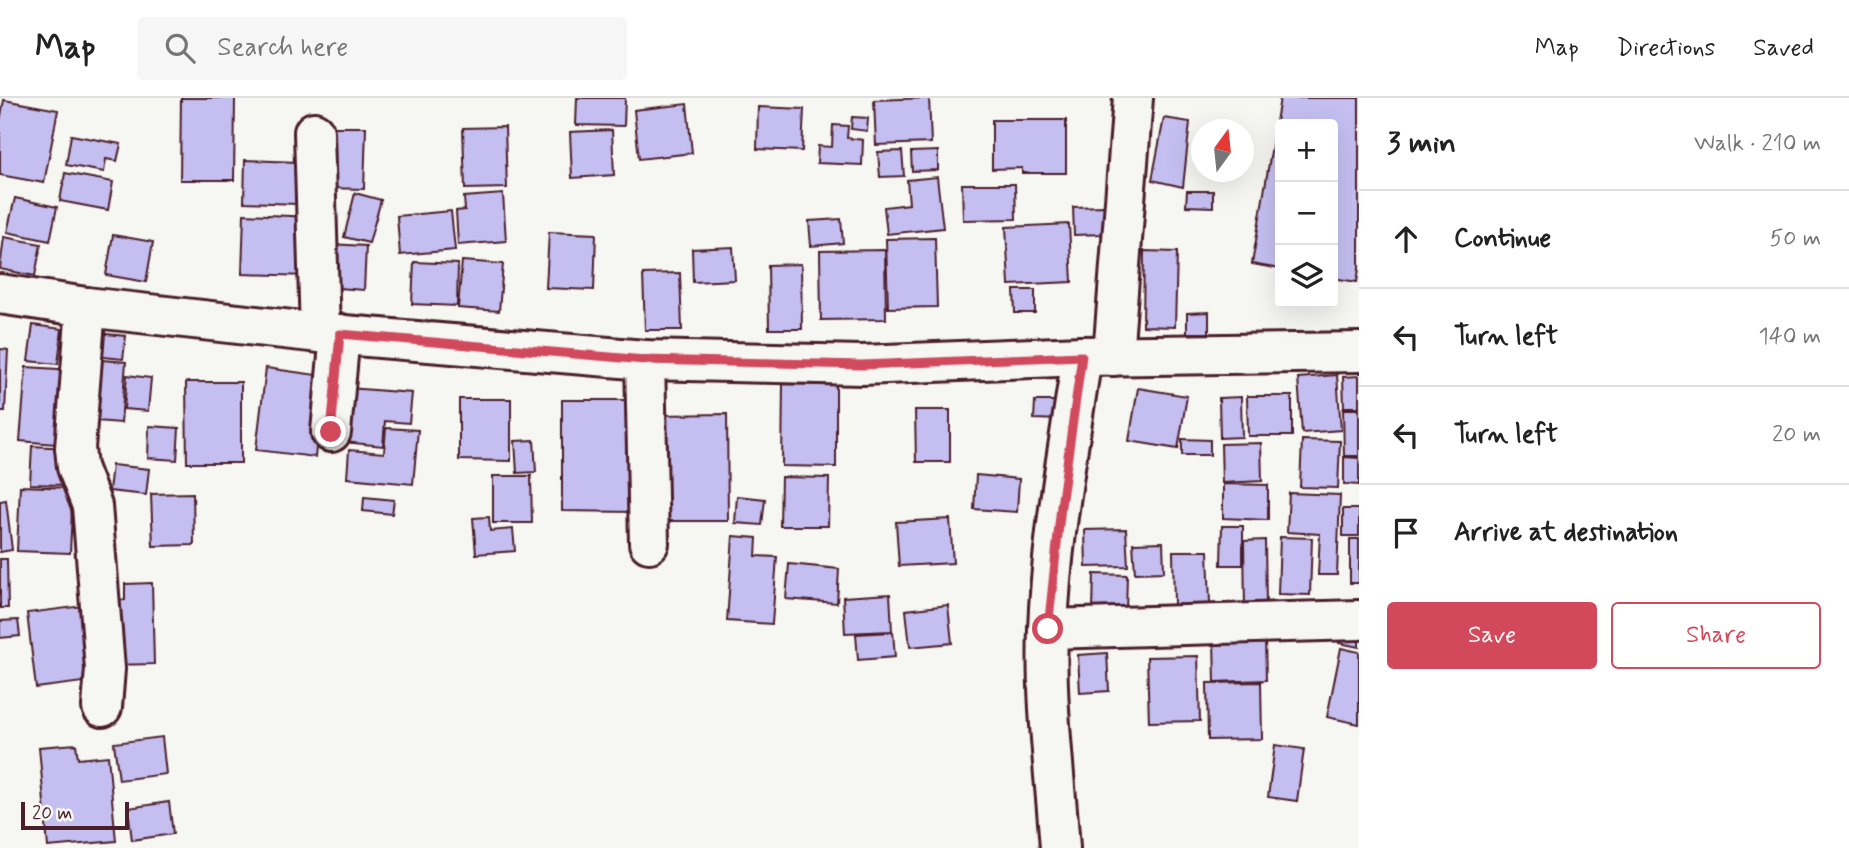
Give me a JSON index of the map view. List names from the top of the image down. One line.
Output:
{"scale_bar":"20 m","north":"top","page":{"header":"Map","search":"Search here","nav":["Map","Directions","Saved"],"heading":["3 min","Walk · 210 m"],"map_buttons":["+","−"],"list":[["Continue","50 m"],["Turn left","140 m"],["Turn left","20 m"],"Arrive at destination"],"buttons":["Save","Share"],"scale":"20 m"}}
